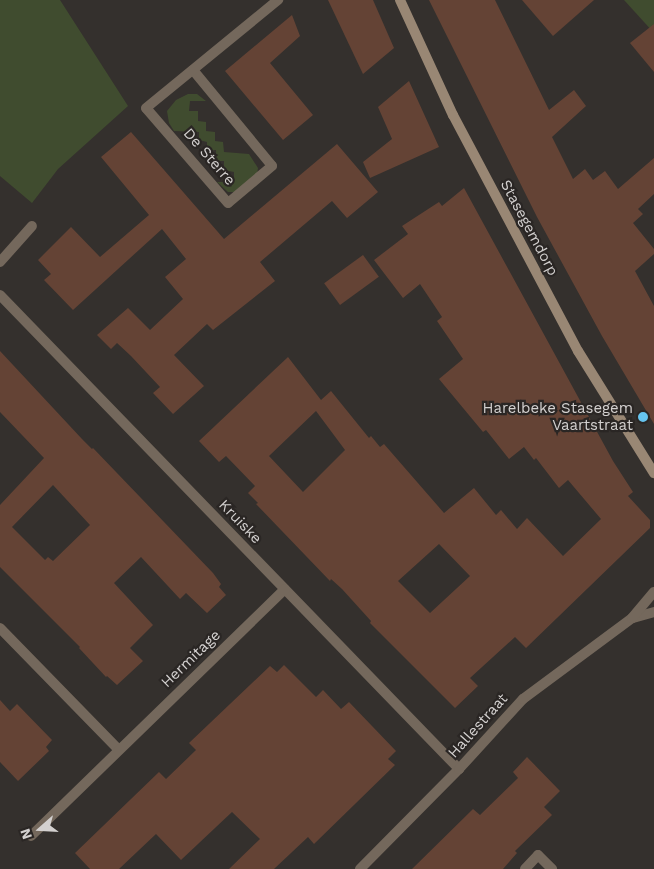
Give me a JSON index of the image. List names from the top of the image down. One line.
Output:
{"streets":{"street":["De Sterre","Stasegemdorp","Kruiske","Hermitage","Hallestraat"]},"crossings":[["Kruiske","Hermitage"],["Kruiske","Hallestraat"]],"places":["Harelbeke Stasegem Vaartstraat"],"north":"left"}
